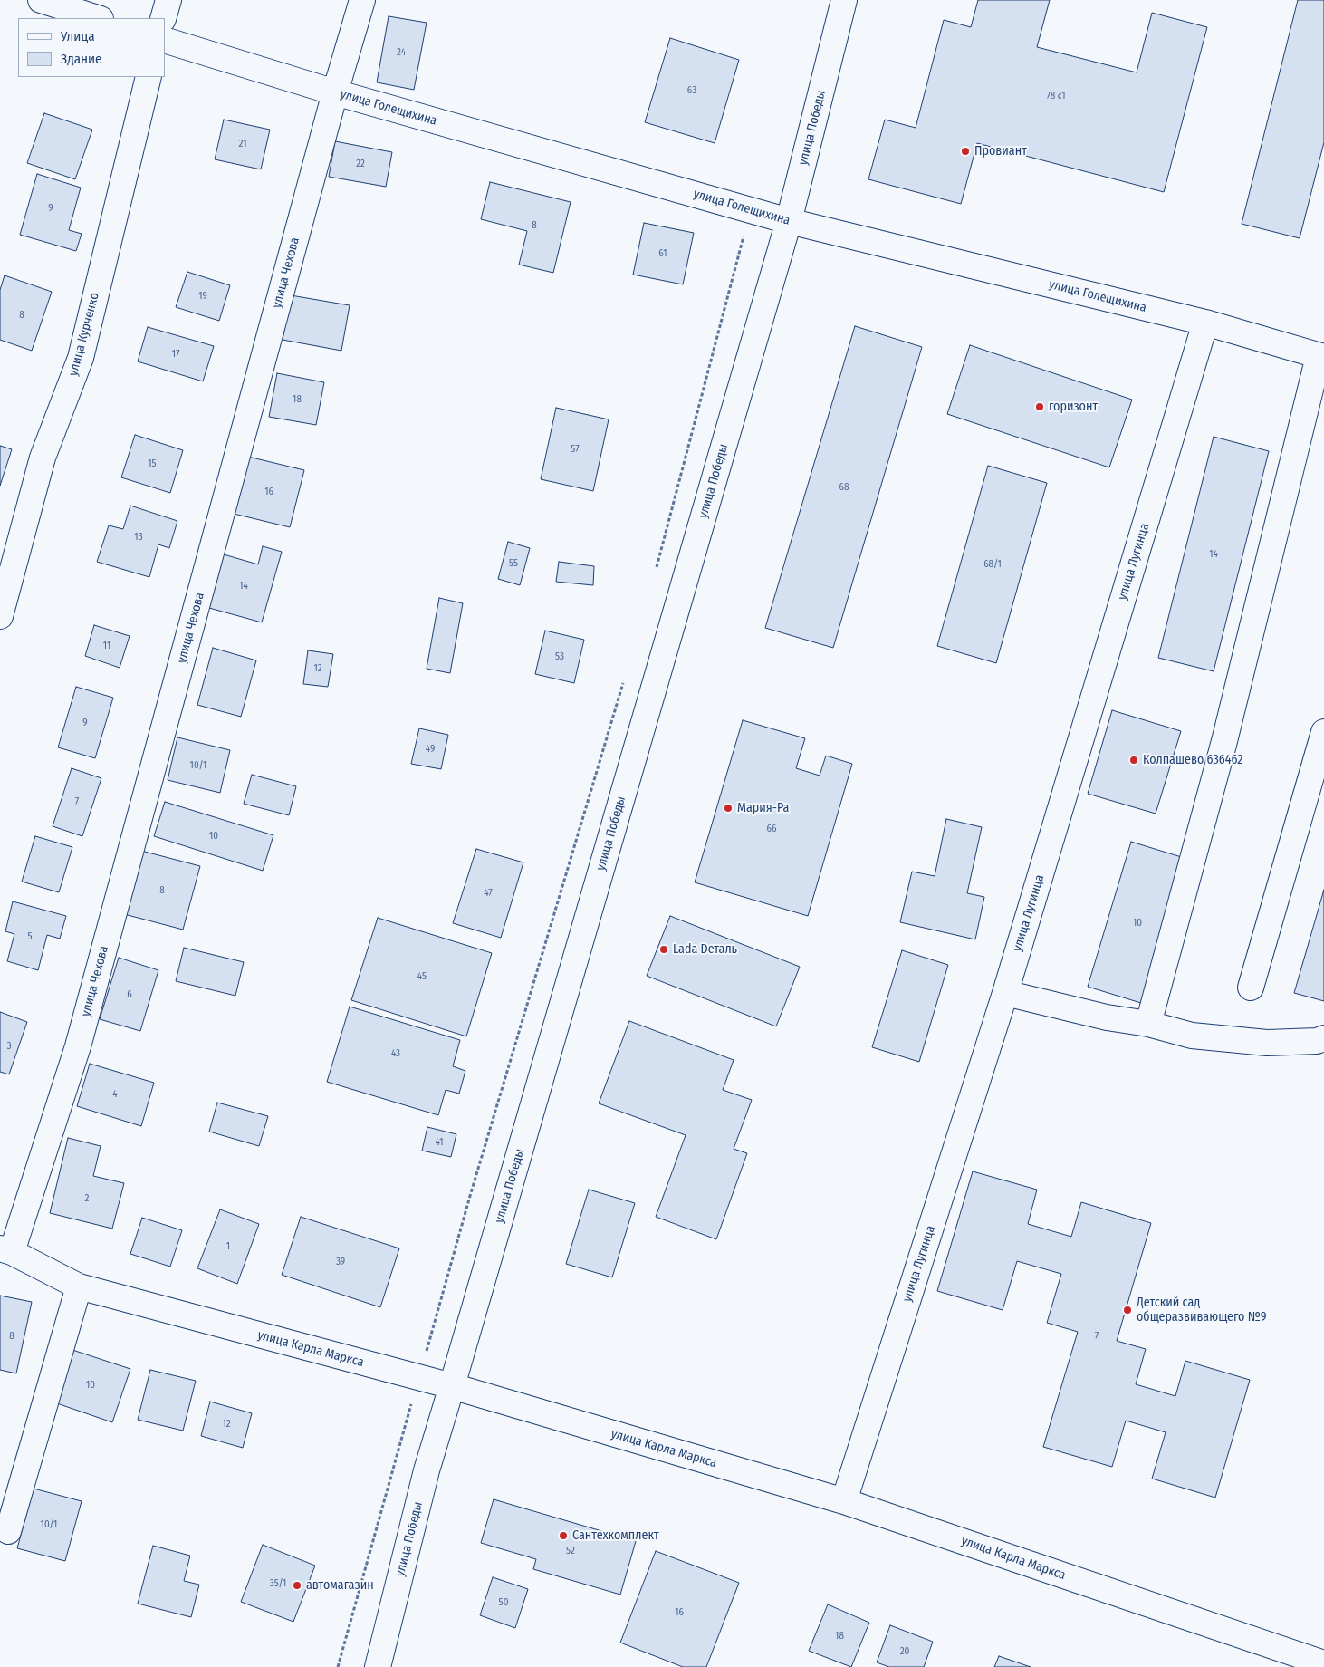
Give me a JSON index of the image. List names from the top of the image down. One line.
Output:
{"streets":{"street":["улица Голещихина","улица Победы","улица Чехова","улица Курченко","улица Лугинца","улица Карла Маркса"]},"crossings":[["улица Голещихина","улица Победы"],["улица Голещихина","улица Чехова"],["улица Голещихина","улица Лугинца"],["улица Победы","улица Карла Маркса"],["улица Чехова","улица Карла Маркса"],["улица Лугинца","улица Карла Маркса"]],"places":["Провиант","горизонт","Колпашево 636462","Мария-Ра","Lada Dеталь","Детский сад общеразвивающего №9","Сантехкомплект","автомагазин"],"house_numbers":["24","63","78 с1","21","22","9","8","61","19","8","17","18","57","15","68","16","13","14","55","68/1","14","11","53","12","9","49","10/1","7","66","10","8","47","10","5","45","6","3","43","4","41","2","1","39","8","7","10","12","10/1","52","35/1","50","16","18","20"],"legend":["Улица","Здание"]}
